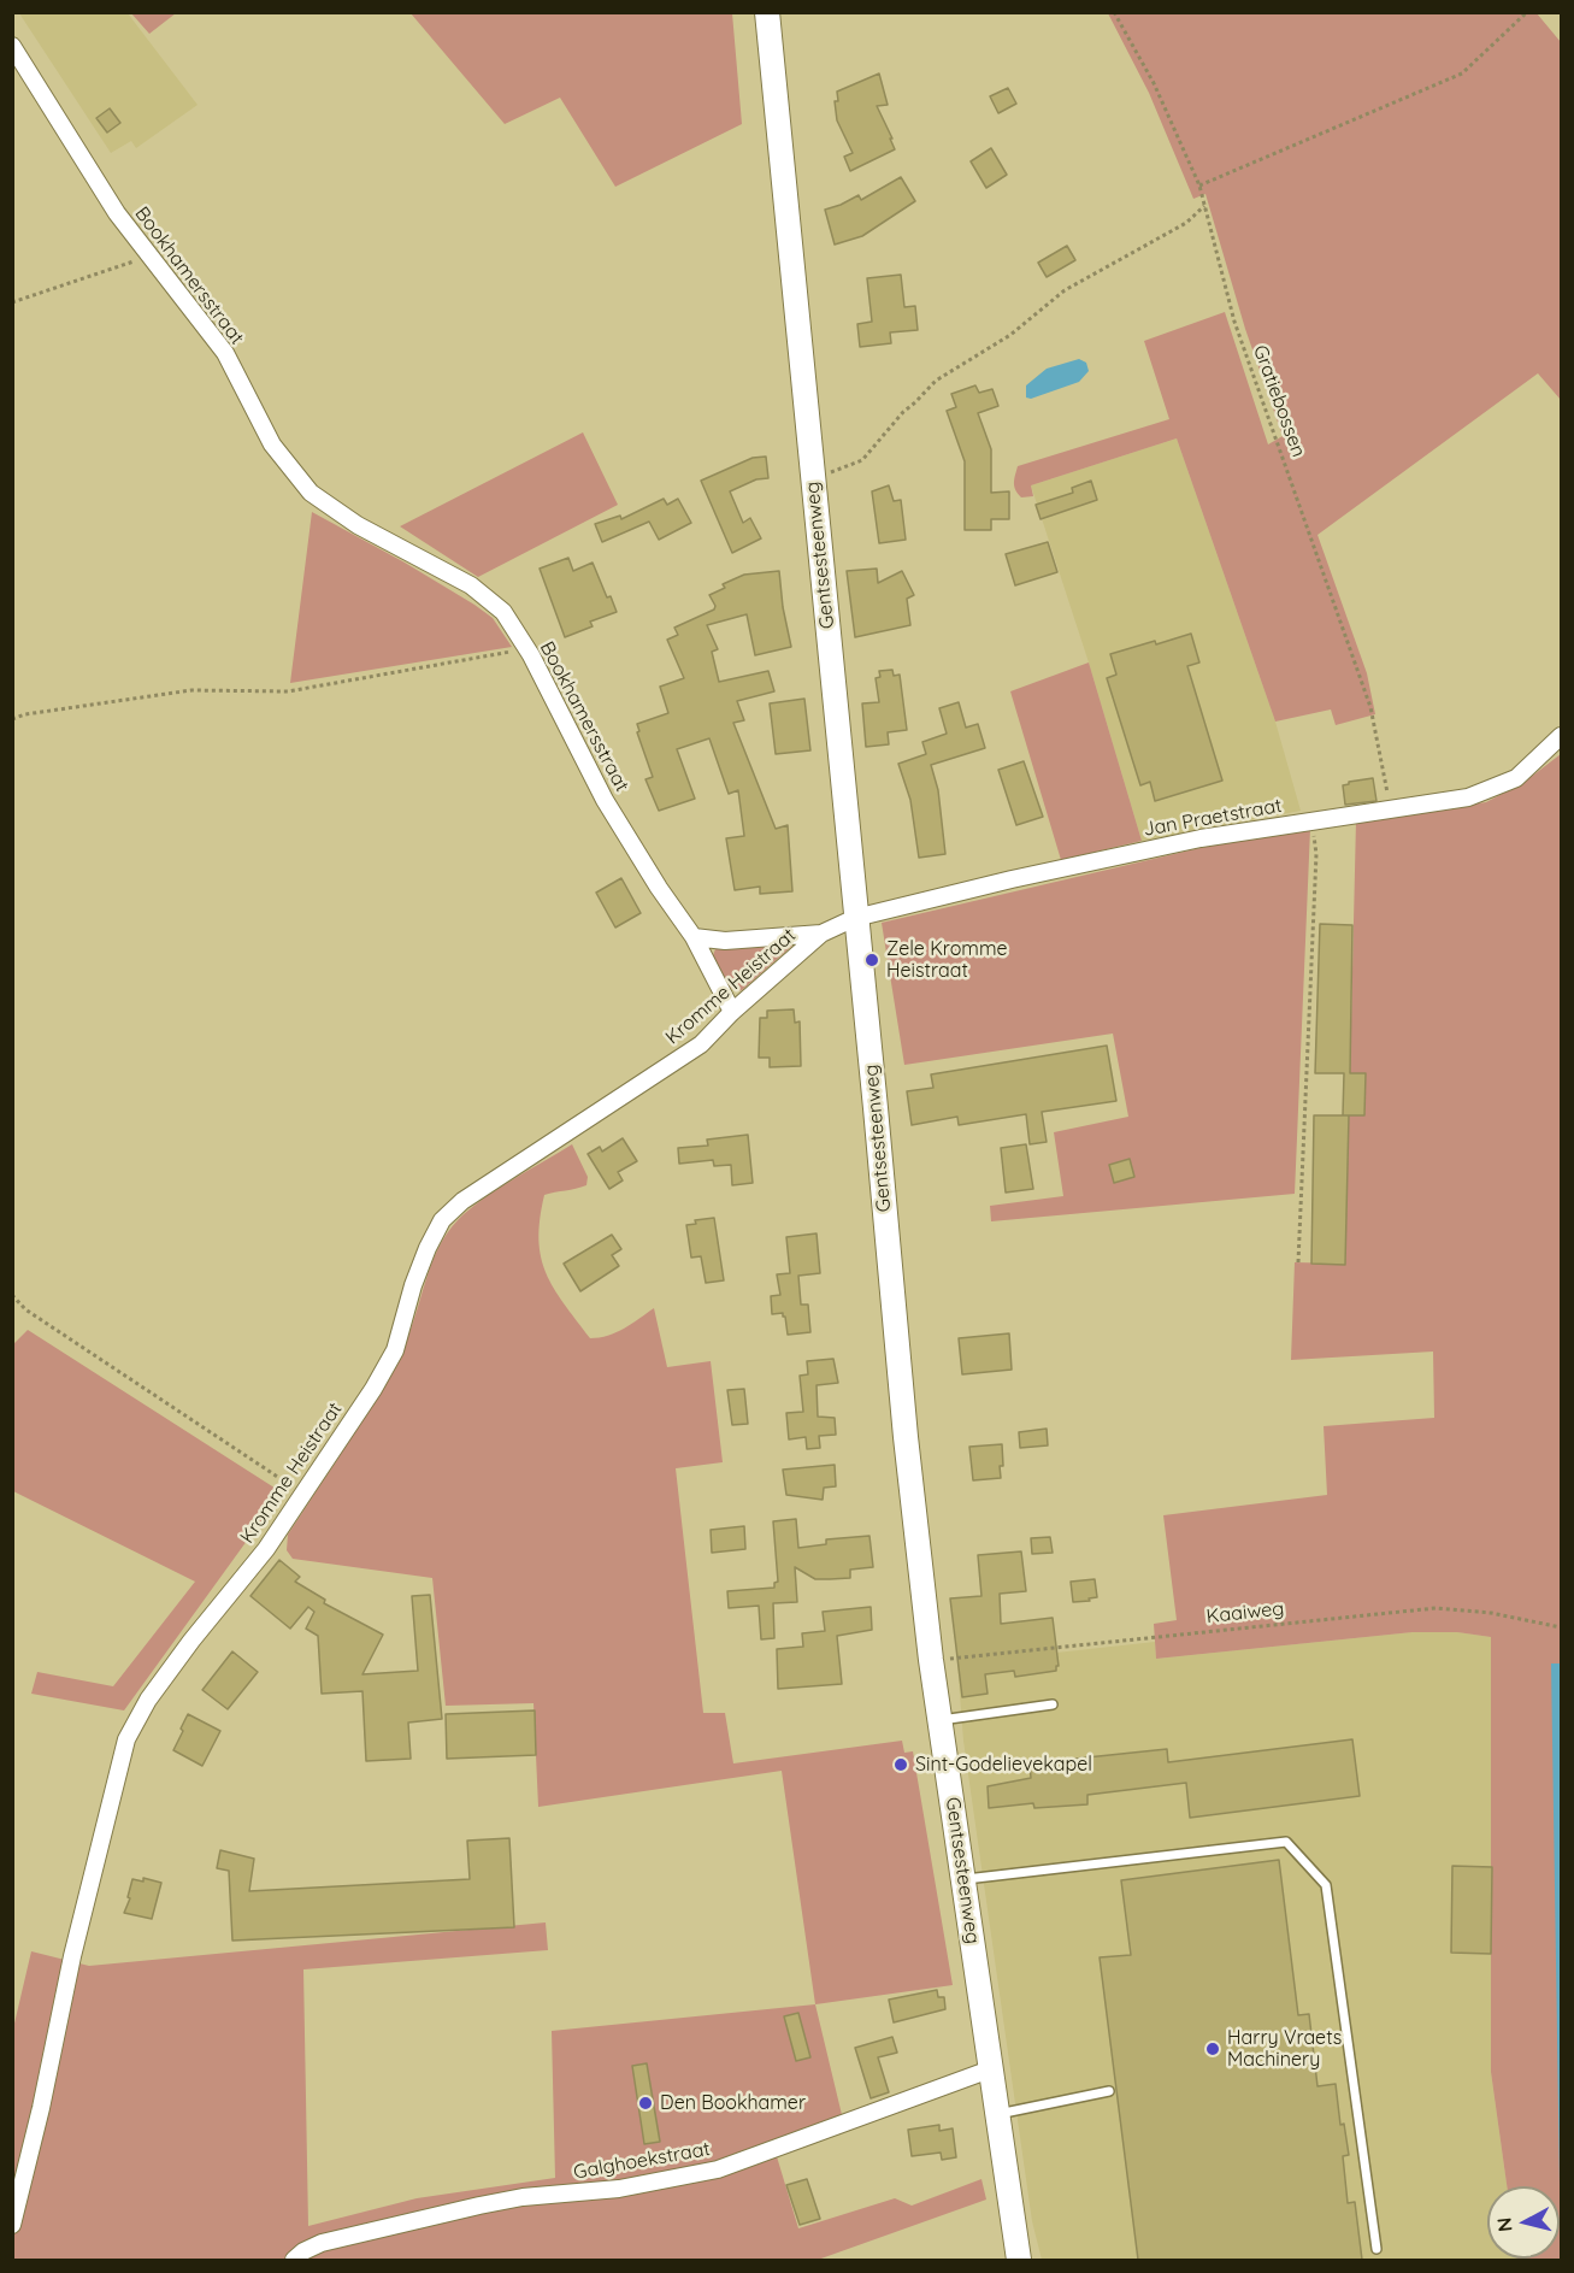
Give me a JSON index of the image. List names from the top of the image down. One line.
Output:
{"streets":{"main road":["Gentsesteenweg"],"street":["Bookhamersstraat","Jan Praetstraat","Kromme Heistraat","Galghoekstraat"],"path":["Gratiebossen","Kaaiweg"]},"crossings":[["Bookhamersstraat","Kromme Heistraat"],["Gratiebossen","Jan Praetstraat"],["Gentsesteenweg","Jan Praetstraat"],["Gentsesteenweg","Kromme Heistraat"],["Gentsesteenweg","Kaaiweg"],["Gentsesteenweg","Galghoekstraat"],["Jan Praetstraat","Kromme Heistraat"]],"places":["Zele Kromme Heistraat","Sint-Godelievekapel","Harry Vraets Machinery","Den Bookhamer"],"north":"left"}
